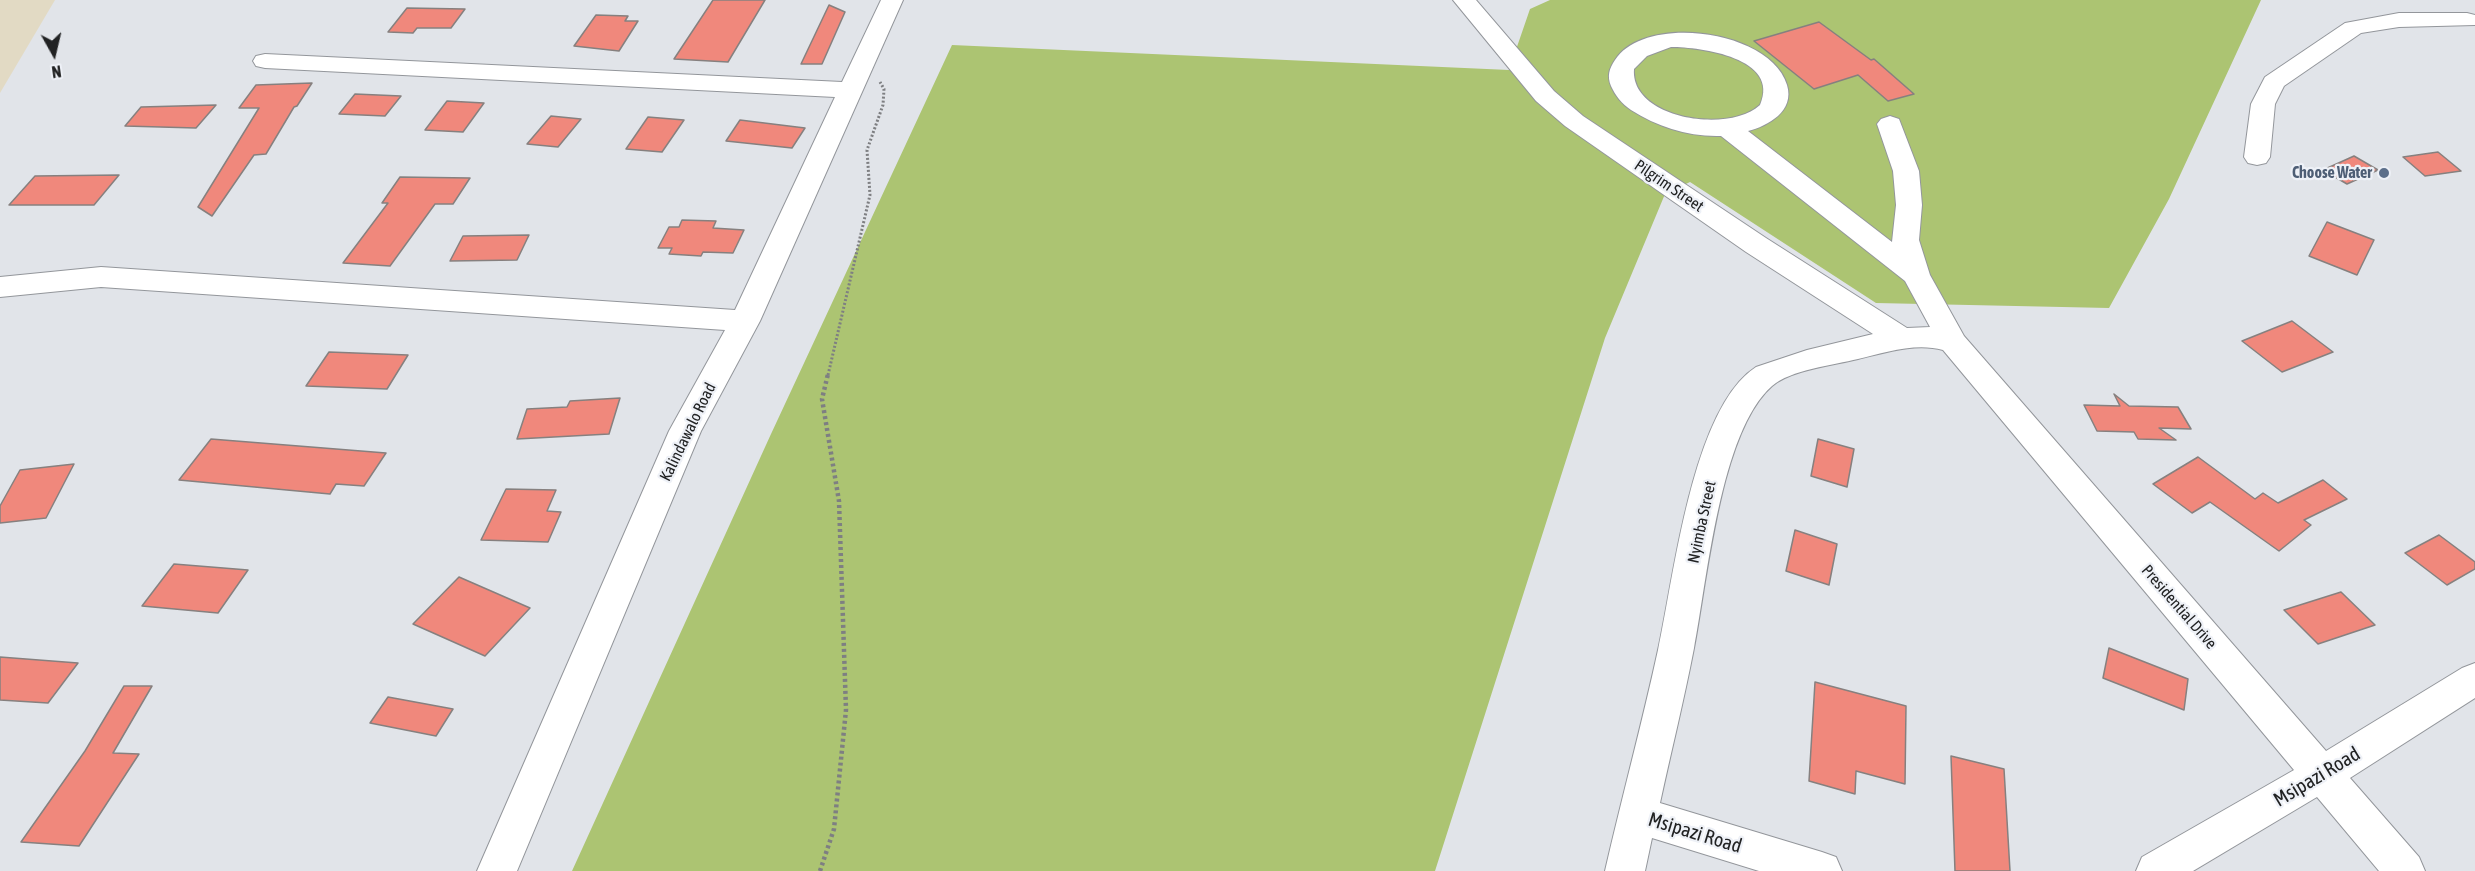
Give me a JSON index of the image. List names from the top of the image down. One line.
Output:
{"streets":{"street":["Pilgrim Street","Kalindawalo Road","Nyimba Street","Presidential Drive","Msipazi Road"]},"crossings":[["Pilgrim Street","Nyimba Street"],["Nyimba Street","Presidential Drive"],["Nyimba Street","Msipazi Road"],["Presidential Drive","Msipazi Road"]],"places":["Choose Water"],"north":"bottom"}
